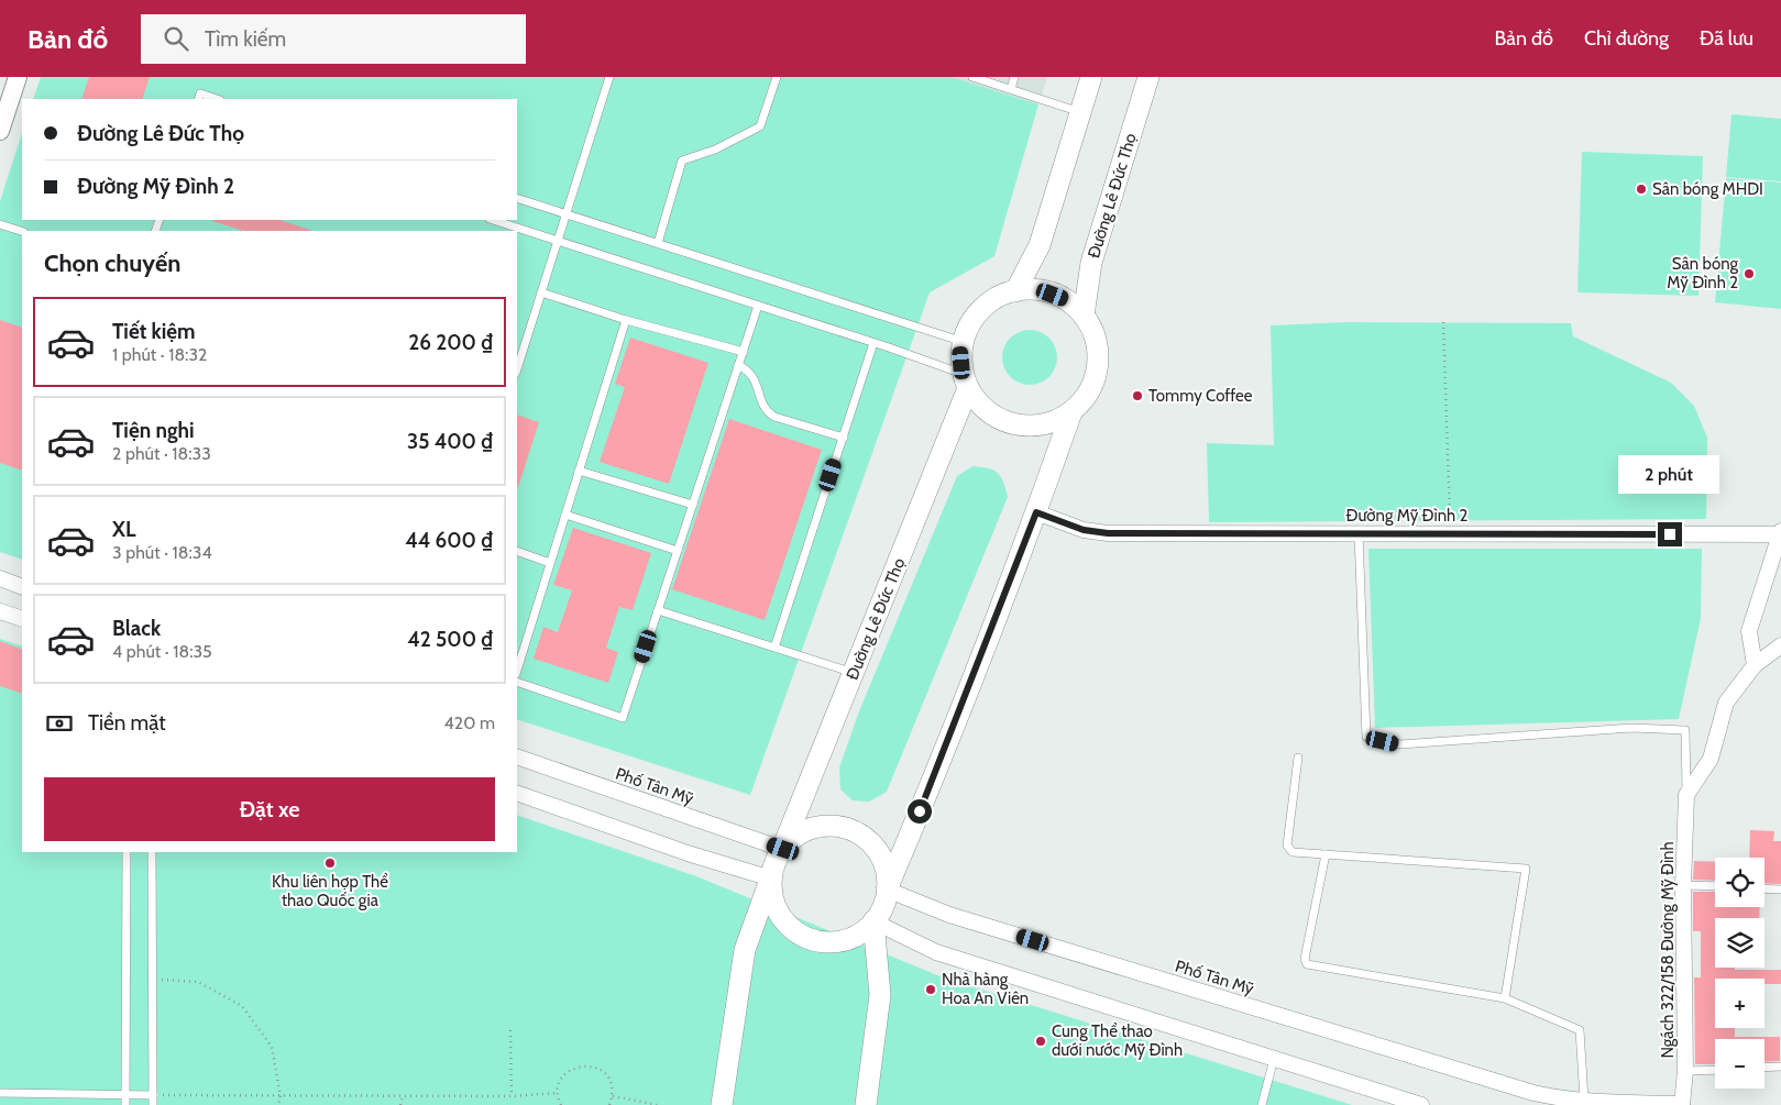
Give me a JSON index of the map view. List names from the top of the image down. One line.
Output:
{"streets":{"main road":["Đường Lê Đức Thọ"],"street":["Đường Mỹ Đình 2","Phố Tân Mỹ","Ngách 322/158 Đường Mỹ Đình"]},"crossings":[["Đường Lê Đức Thọ","Phố Tân Mỹ"],["Phố Tân Mỹ","Ngách 322/158 Đường Mỹ Đình"]],"places":["Sân bóng MHDI","Sân bóng Mỹ Đình 2","Tommy Coffee","Khu liên hợp Thể thao Quốc gia","Nhà hàng Hoa An Viên","Cung Thể thao dưới nước Mỹ Đình"],"page":{"header":"Bản đồ","search":"Tìm kiếm","nav":["Bản đồ","Chỉ đường","Đã lưu"],"banner":["Đường Lê Đức Thọ","Đường Mỹ Đình 2"],"heading":"Chọn chuyến","list":[{"name":"Tiết kiệm","note":"1 phút · 18:32","value":"26 200 ₫"},{"name":"Tiện nghi","note":"2 phút · 18:33","value":"35 400 ₫"},{"name":"XL","note":"3 phút · 18:34","value":"44 600 ₫"},{"name":"Black","note":"4 phút · 18:35","value":"42 500 ₫"}],"bubble":"2 phút","pay":["Tiền mặt","420 m"],"buttons":"Đặt xe","map_buttons":["+","−"]}}
